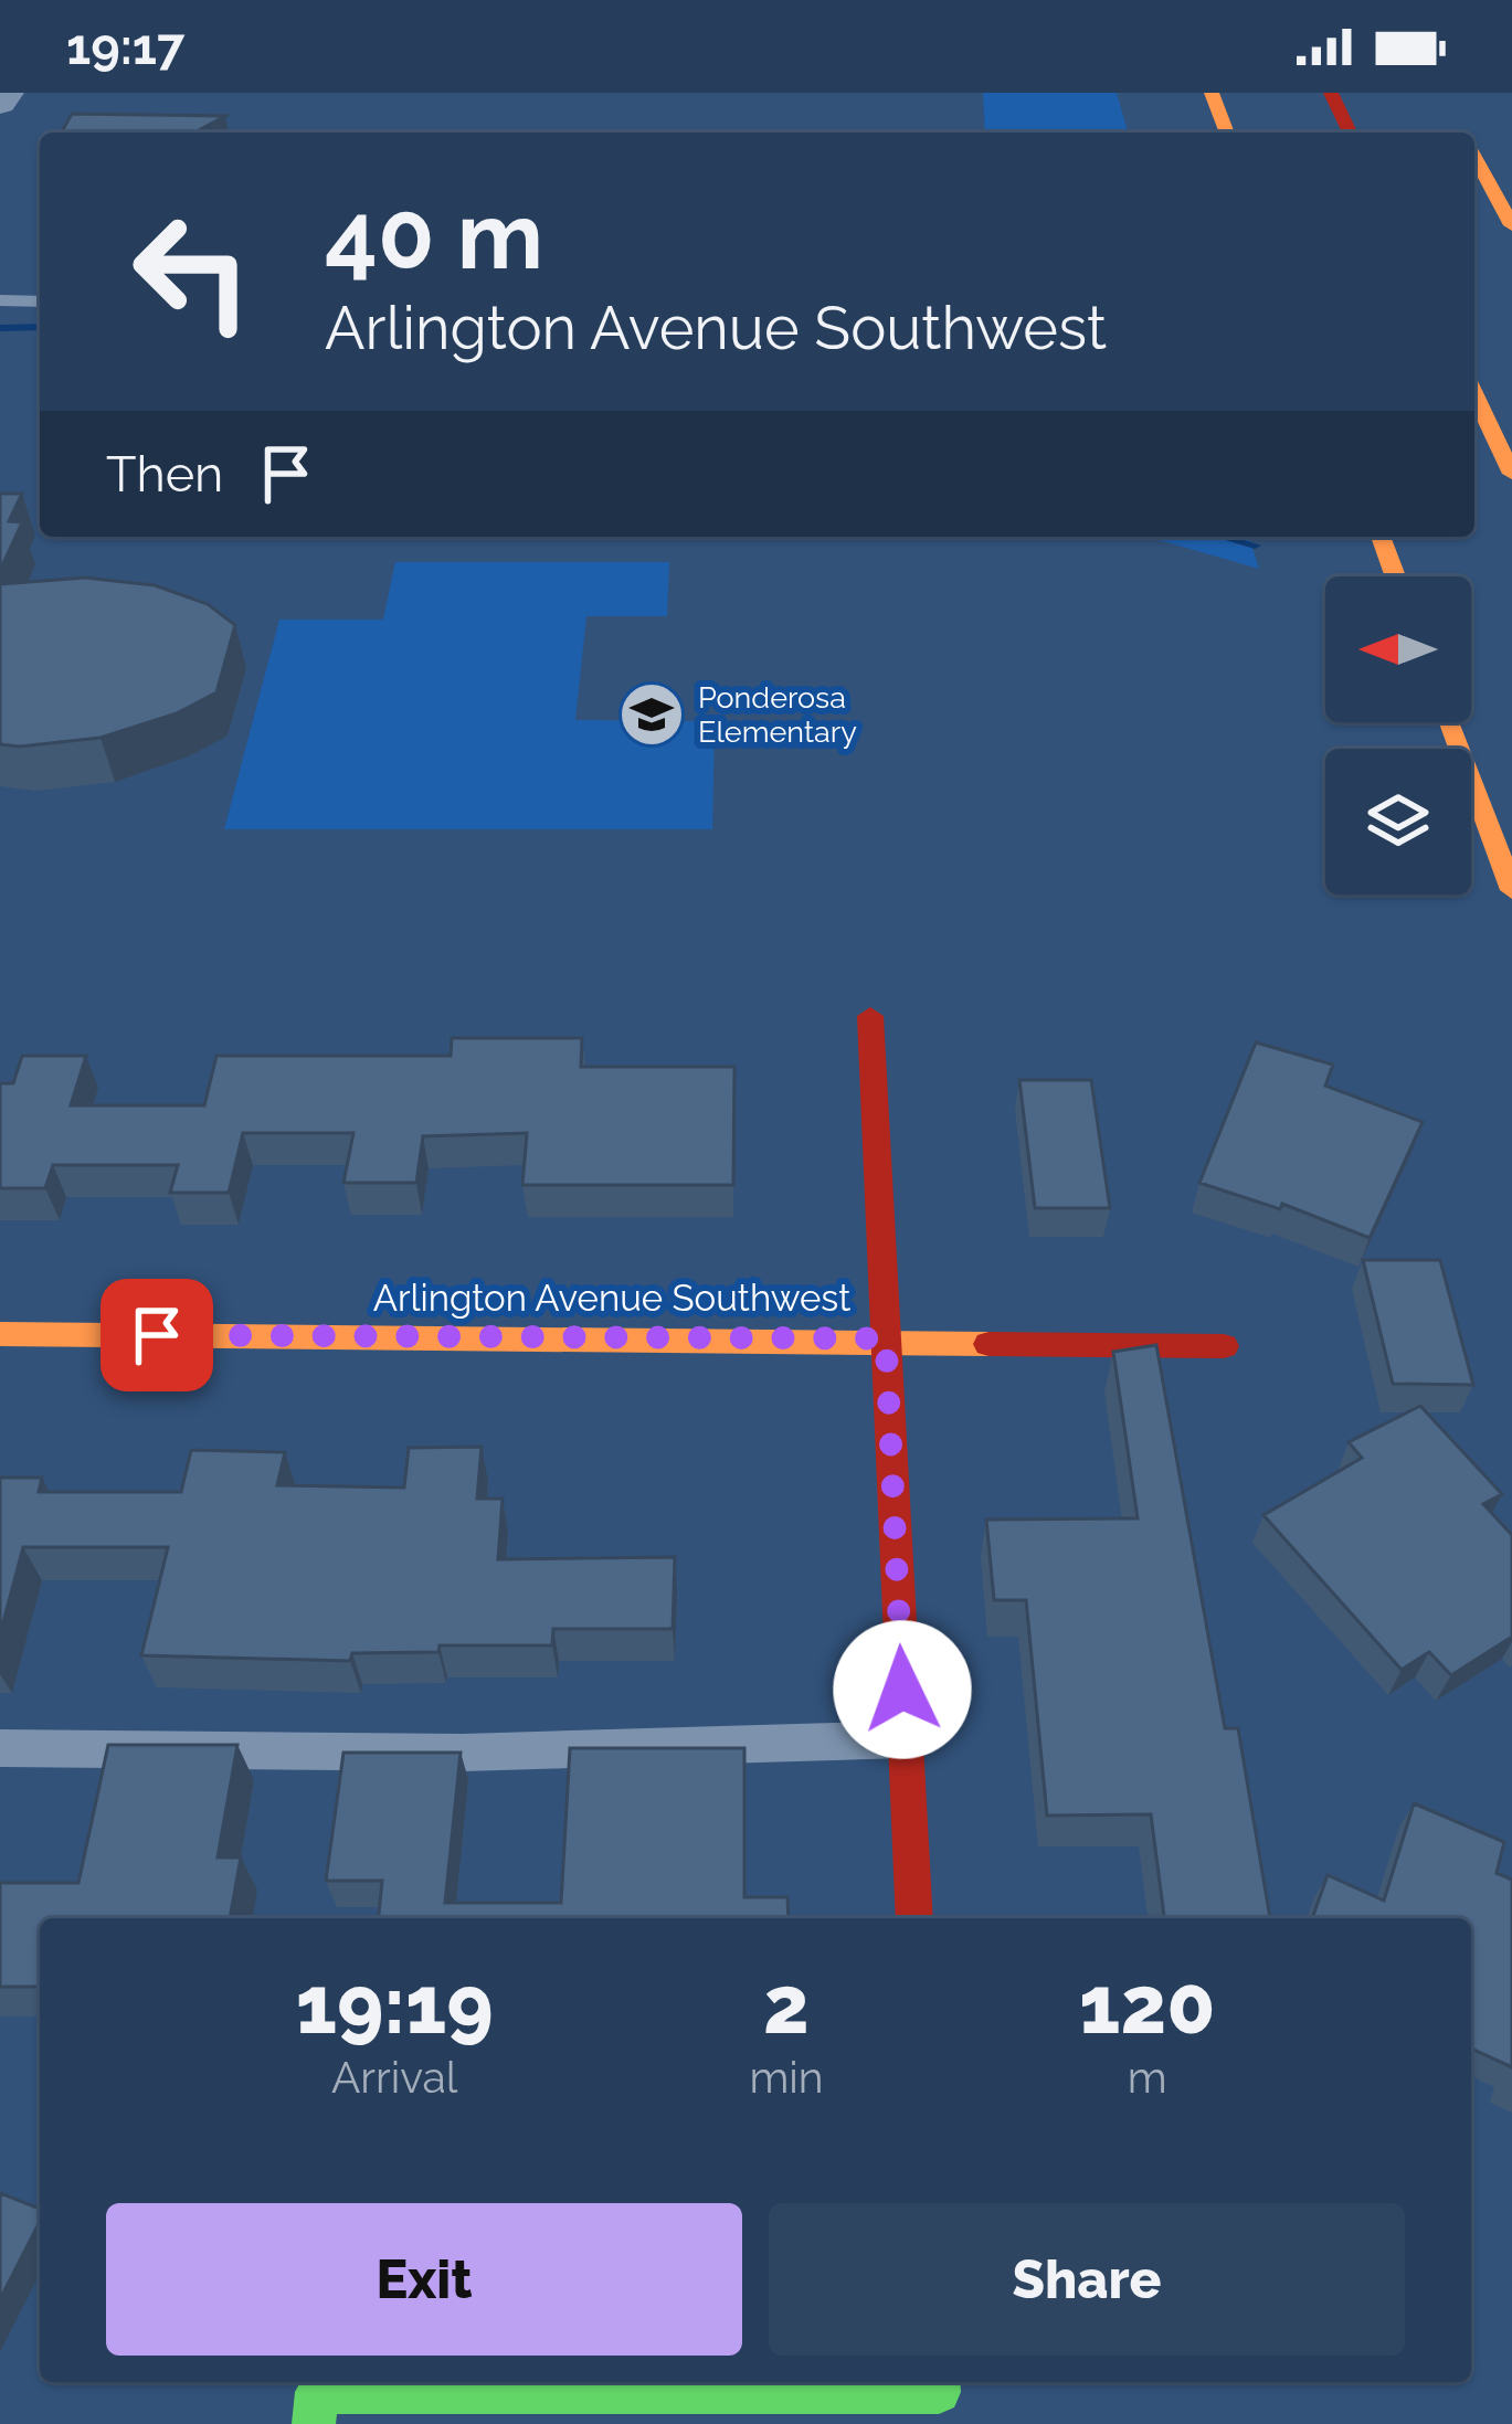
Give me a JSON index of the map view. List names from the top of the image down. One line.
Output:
{"streets":{"main road":["Arlington Avenue Southwest"]},"places":{"school or university":["Ponderosa Elementary"]},"north":"left","page":{"status":"19:17","turn":["40 m","Arlington Avenue Southwest"],"then":"Then","eta":["19:19","Arrival","2","min","120","m"],"buttons":["Exit","Share"]}}
